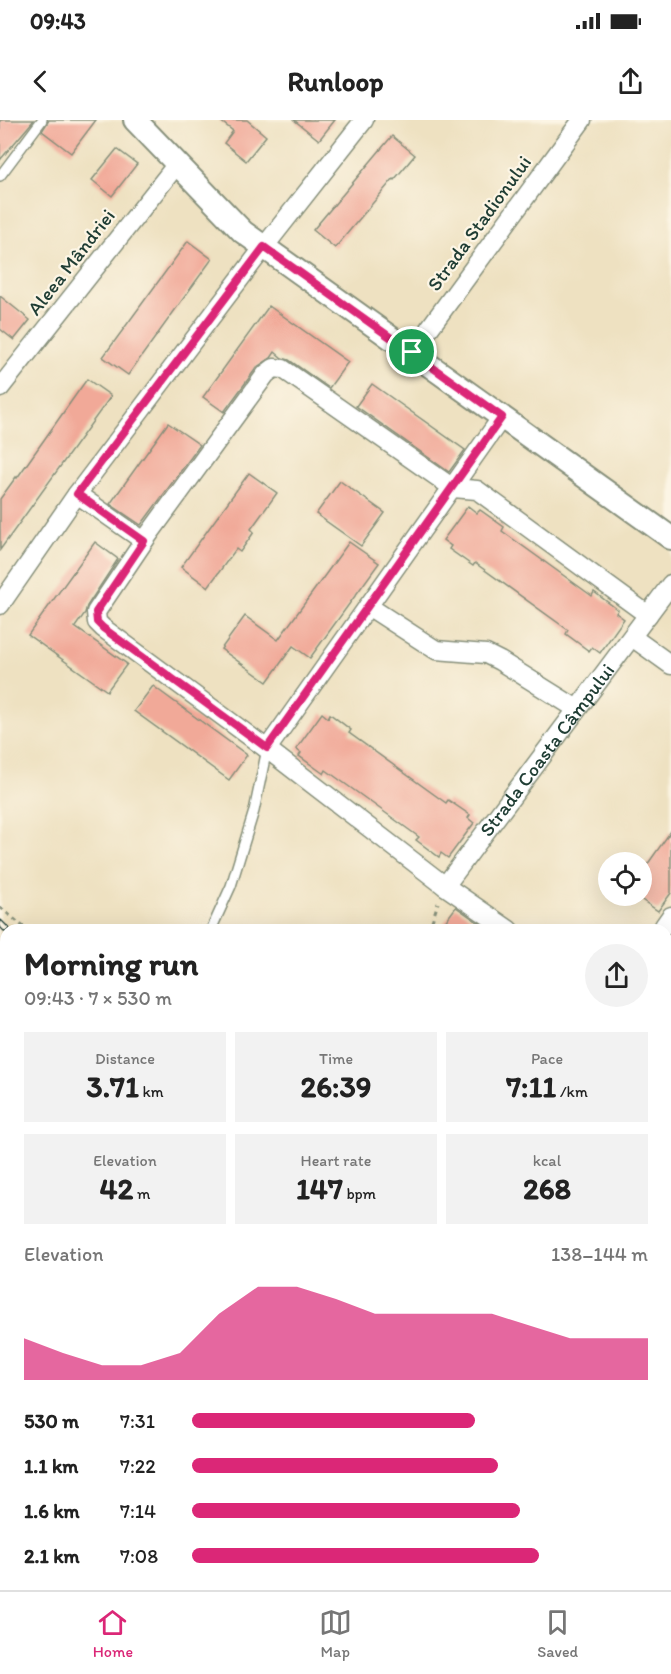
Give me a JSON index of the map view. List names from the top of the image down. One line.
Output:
{"streets":{"street":["Strada Stadionului","Aleea Mândriei","Strada Coasta Câmpului"]},"page":{"status":"09:43","header":"Runloop","heading":["Morning run","09:43 · 7 × 530 m"],"stats":[["Distance","3.71 km"],["Time","26:39"],["Pace","7:11 /km"],["Elevation","42 m"],["Heart rate","147 bpm"],["kcal","268"]],"chart":["Elevation","138–144 m"],"list":[{"name":"530 m","note":"7:31"},{"name":"1.1 km","note":"7:22"},{"name":"1.6 km","note":"7:14"},{"name":"2.1 km","note":"7:08"}],"tabs":["Home","Map","Saved"]}}
